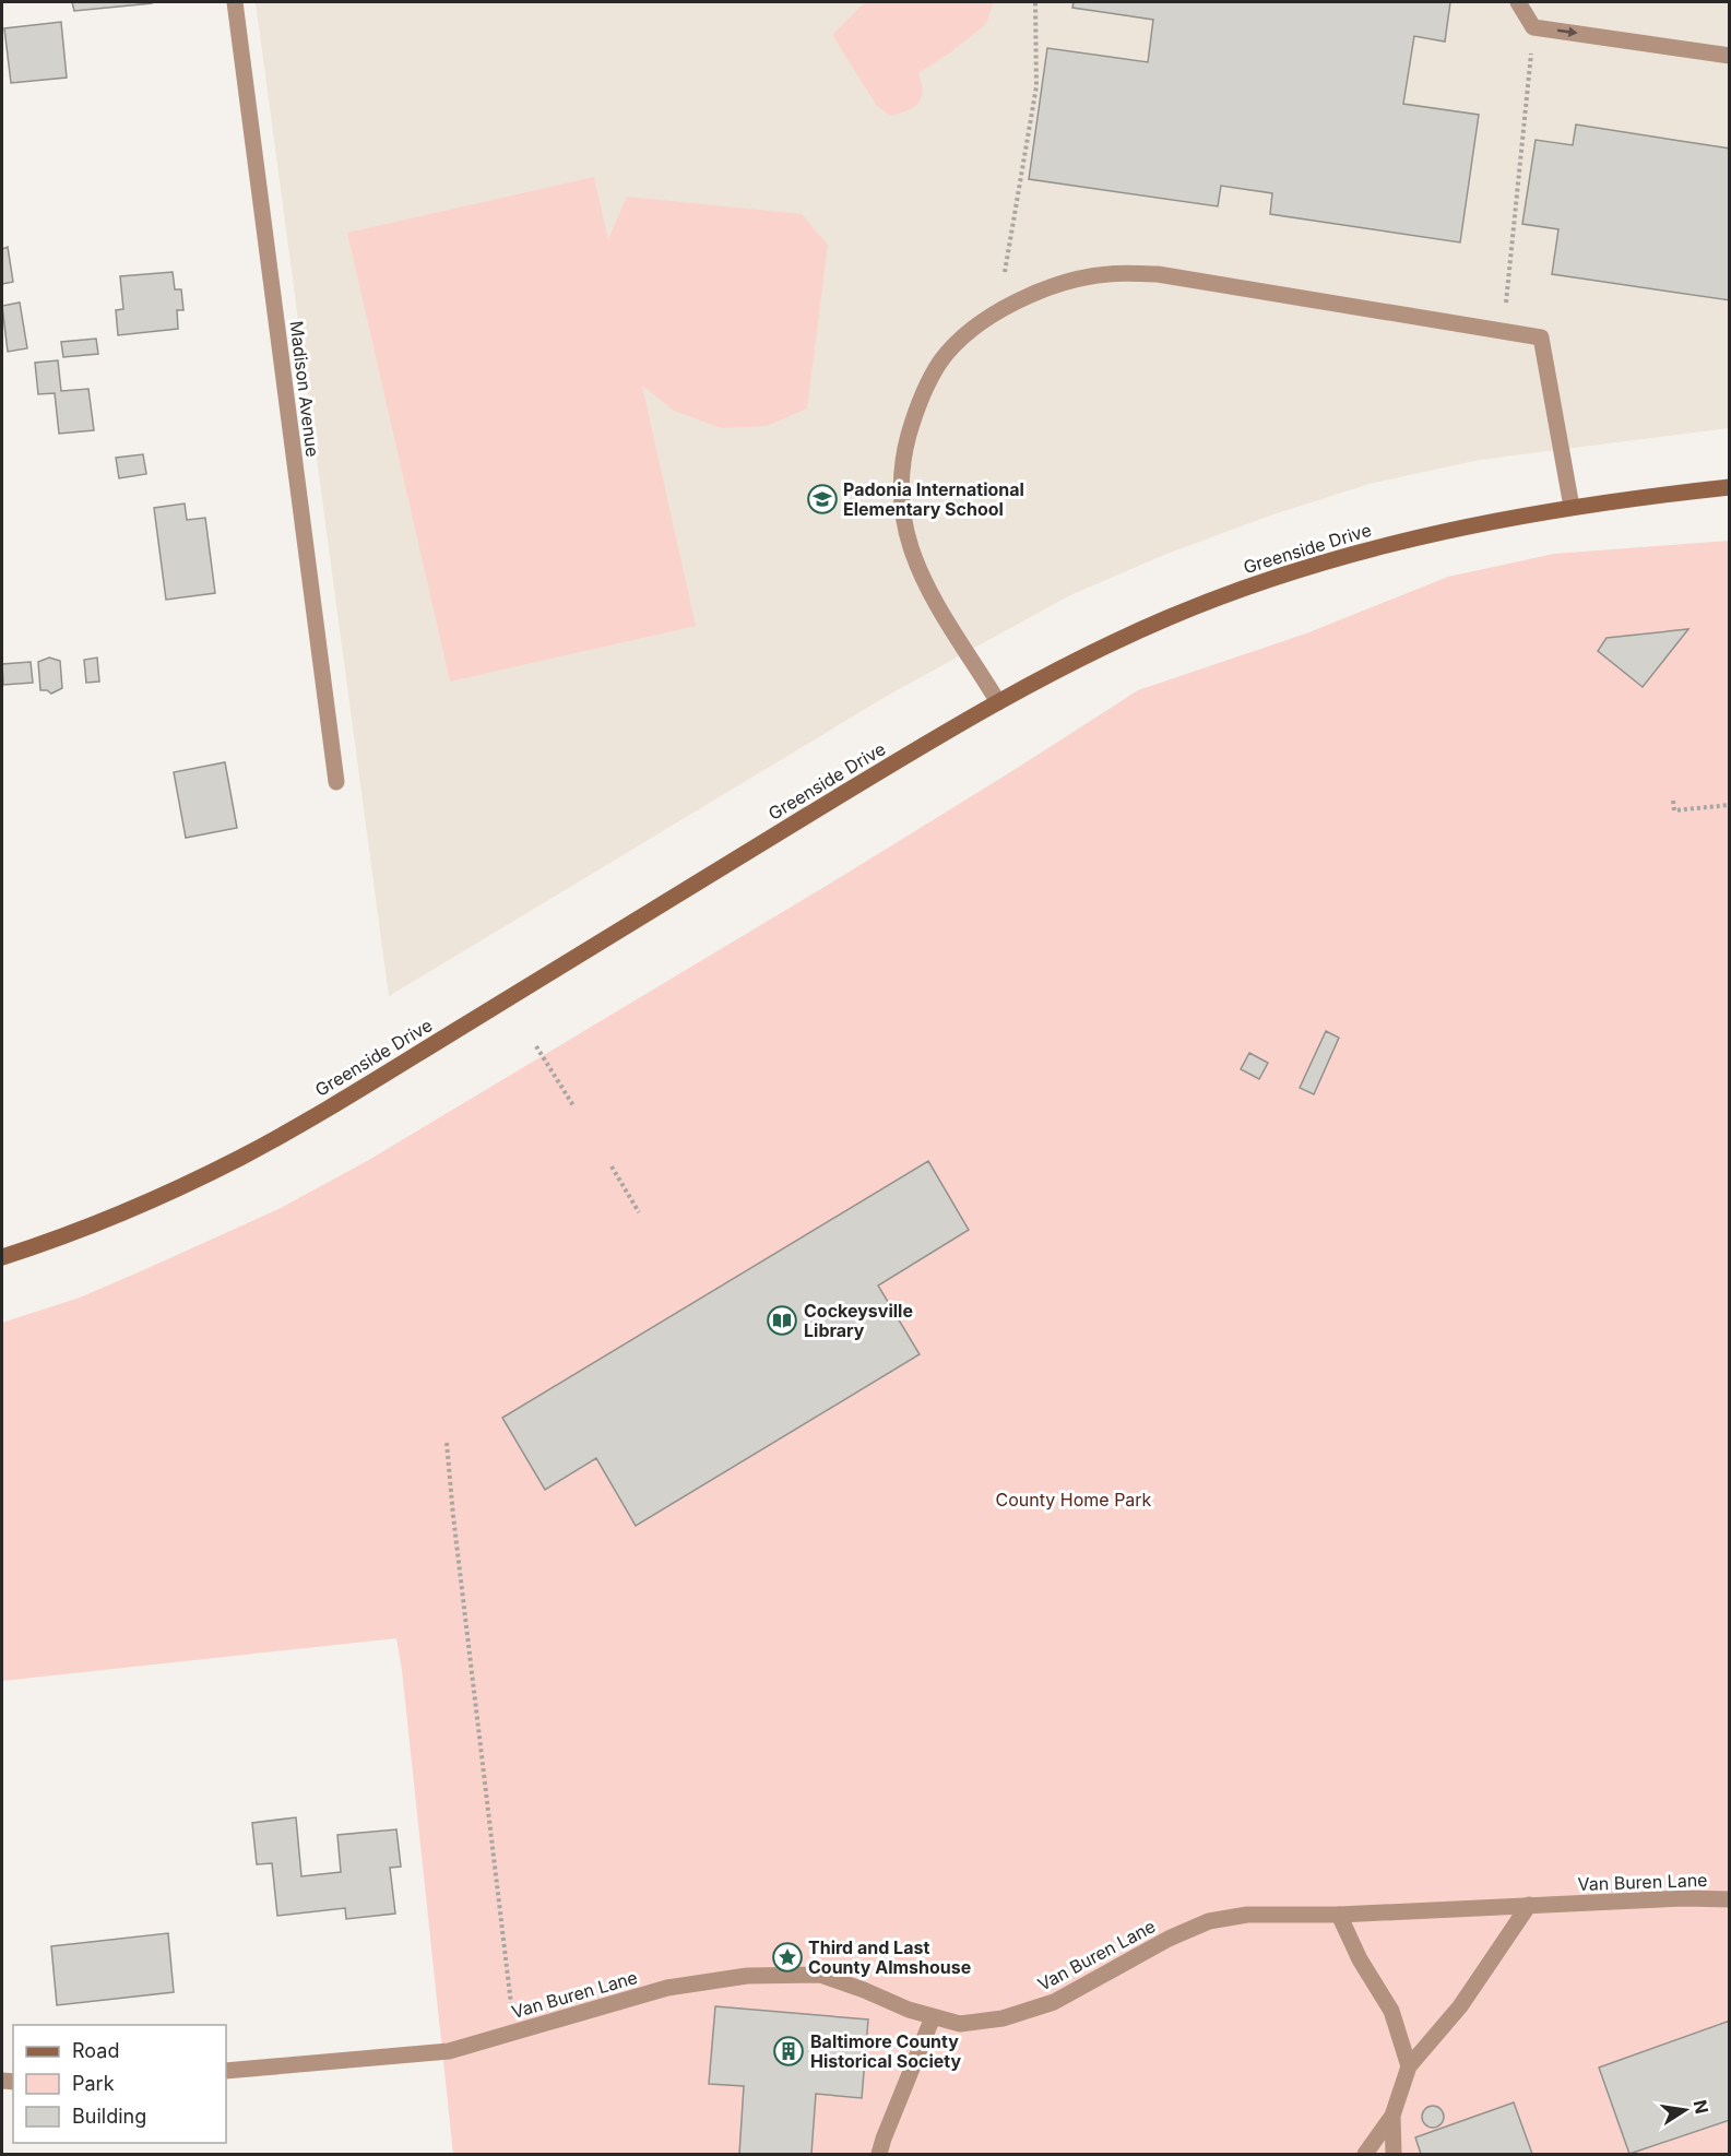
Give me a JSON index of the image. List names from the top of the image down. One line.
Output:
{"streets":{"street":["Madison Avenue","Greenside Drive","Van Buren Lane"]},"parks":["County Home Park"],"places":{"school or university":["Padonia International Elementary School"],"library":["Cockeysville Library"],"place":["Third and Last County Almshouse"],"building":["Baltimore County Historical Society"]},"legend":["Road","Park","Building"],"north":"right"}
